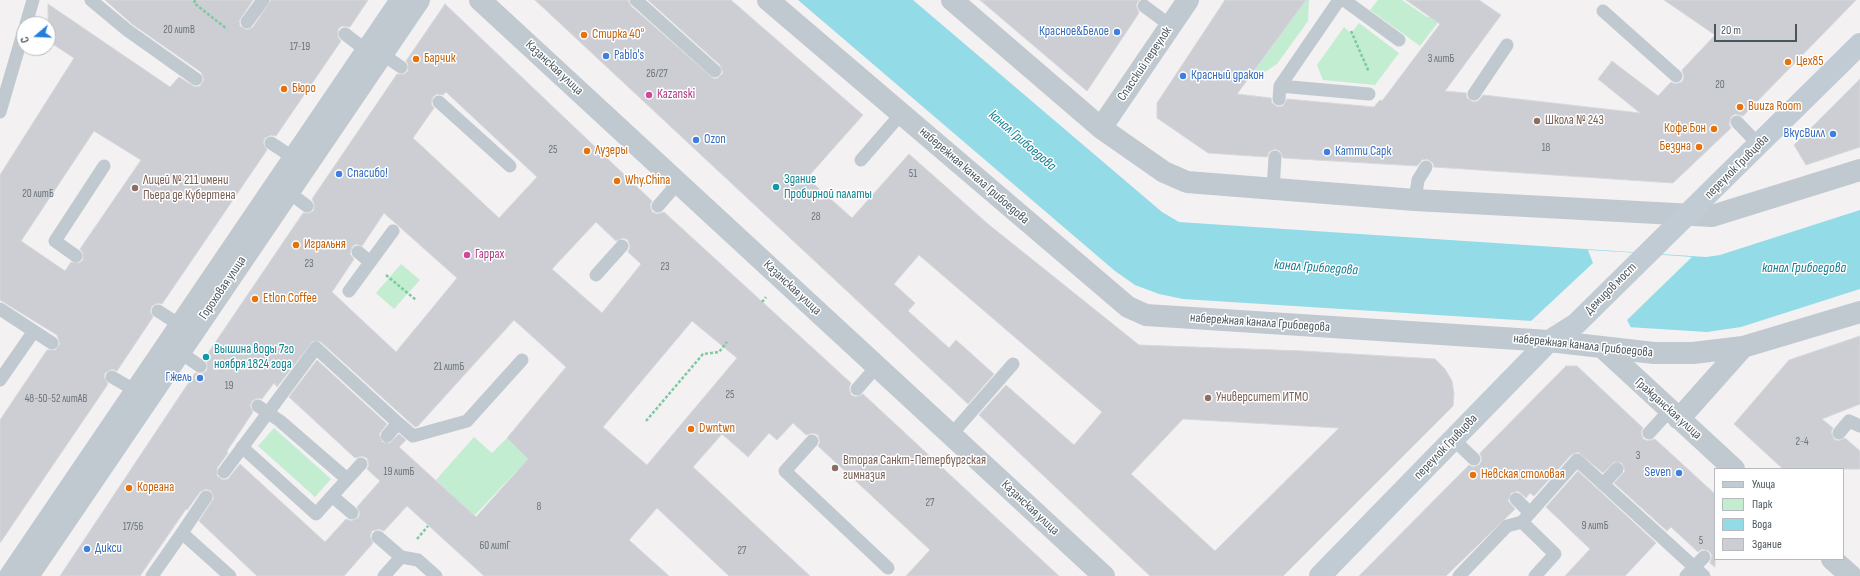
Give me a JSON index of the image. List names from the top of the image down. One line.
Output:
{"streets":{"main road":["переулок Гривцова","Демидов мост"],"street":["Спасский переулок","Казанская улица","набережная канала Грибоедова","Гороховая улица","Гражданская улица"]},"crossings":[["переулок Гривцова","набережная канала Грибоедова"],["переулок Гривцова","Демидов мост"],["набережная канала Грибоедова","Гражданская улица"]],"water":["канал Грибоедова"],"places":["Красное&Белое","Стирка 40°","Pablo's","Барчик","Цех85","Красный дракон","Бюро","Kazanski","Buuza Room","Школа № 243","Кофе Бон","ВкусВилл","Ozon","Бездна","Лузеры","Катти Сарк","Спасибо!","Why.China","Здание Пробирной палаты","Лицей № 211 имени Пьера де Кубертена","Игральня","Гаррах","Etlon Coffee","Вышина воды 7го ноября 1824 года","Гжель","Университет ИТМО","Dwntwn","Вторая Санкт-Петербургская гимназия","Seven","Невская столовая","Кореана","Дикси"],"house_numbers":["20 литВ","17-19","3 литБ","26/27","20","18","25","51","20 литБ","28","23","23","21 литБ","19","25","48-50-52 литАВ","2-4","3","19 литБ","27","8","9 литБ","17/56","5","60 литГ","27"],"legend":["Улица","Парк","Вода","Здание"],"scale_bar":"20 m","north":"left"}
